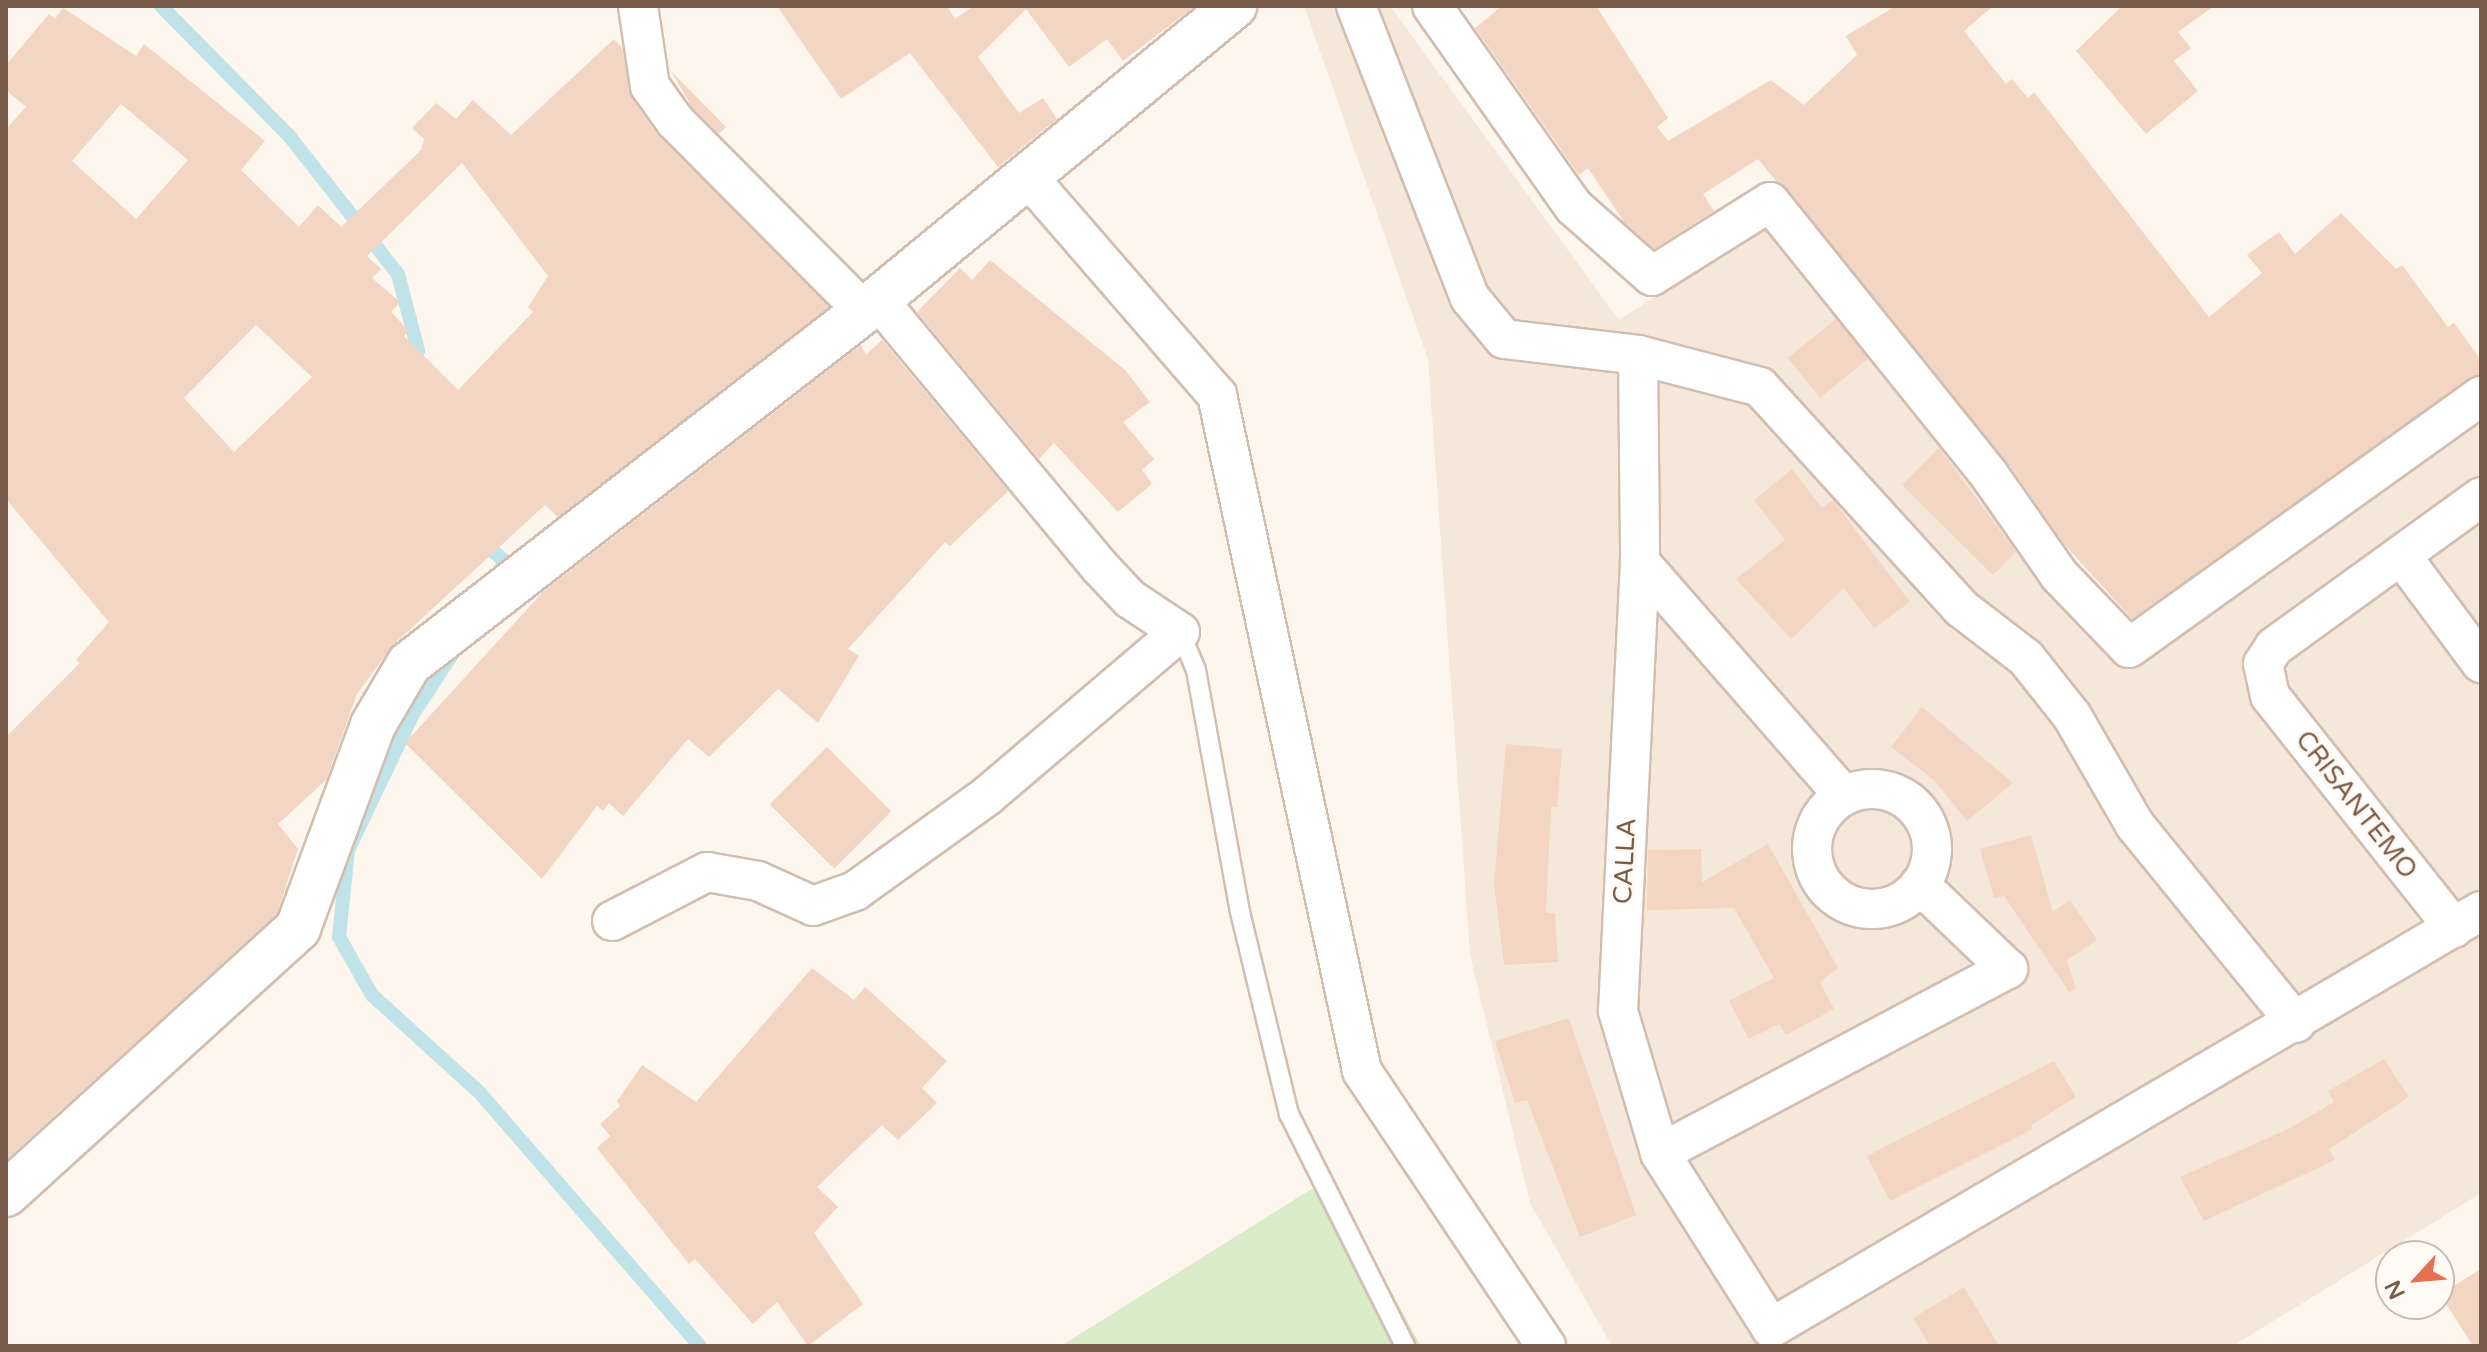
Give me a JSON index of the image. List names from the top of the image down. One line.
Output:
{"streets":{"street":["CRISANTEMO","CALLA"]},"north":"bottom left"}
